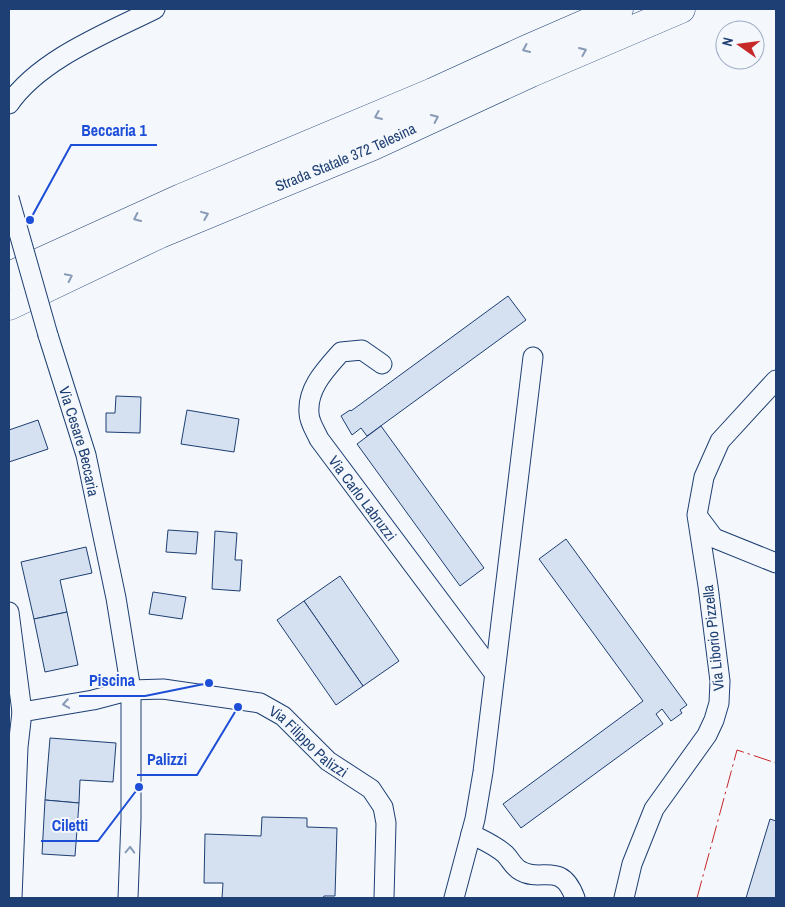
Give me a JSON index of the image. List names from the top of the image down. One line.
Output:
{"streets":{"highway":["Strada Statale 372 Telesina"],"street":["Via Cesare Beccaria","Via Carlo Labruzzi","Via Liborio Pizzella","Via Filippo Palizzi"]},"crossings":[["Via Cesare Beccaria","Via Filippo Palizzi"]],"places":["Beccaria 1","Piscina","Palizzi","Ciletti"],"north":"left"}
